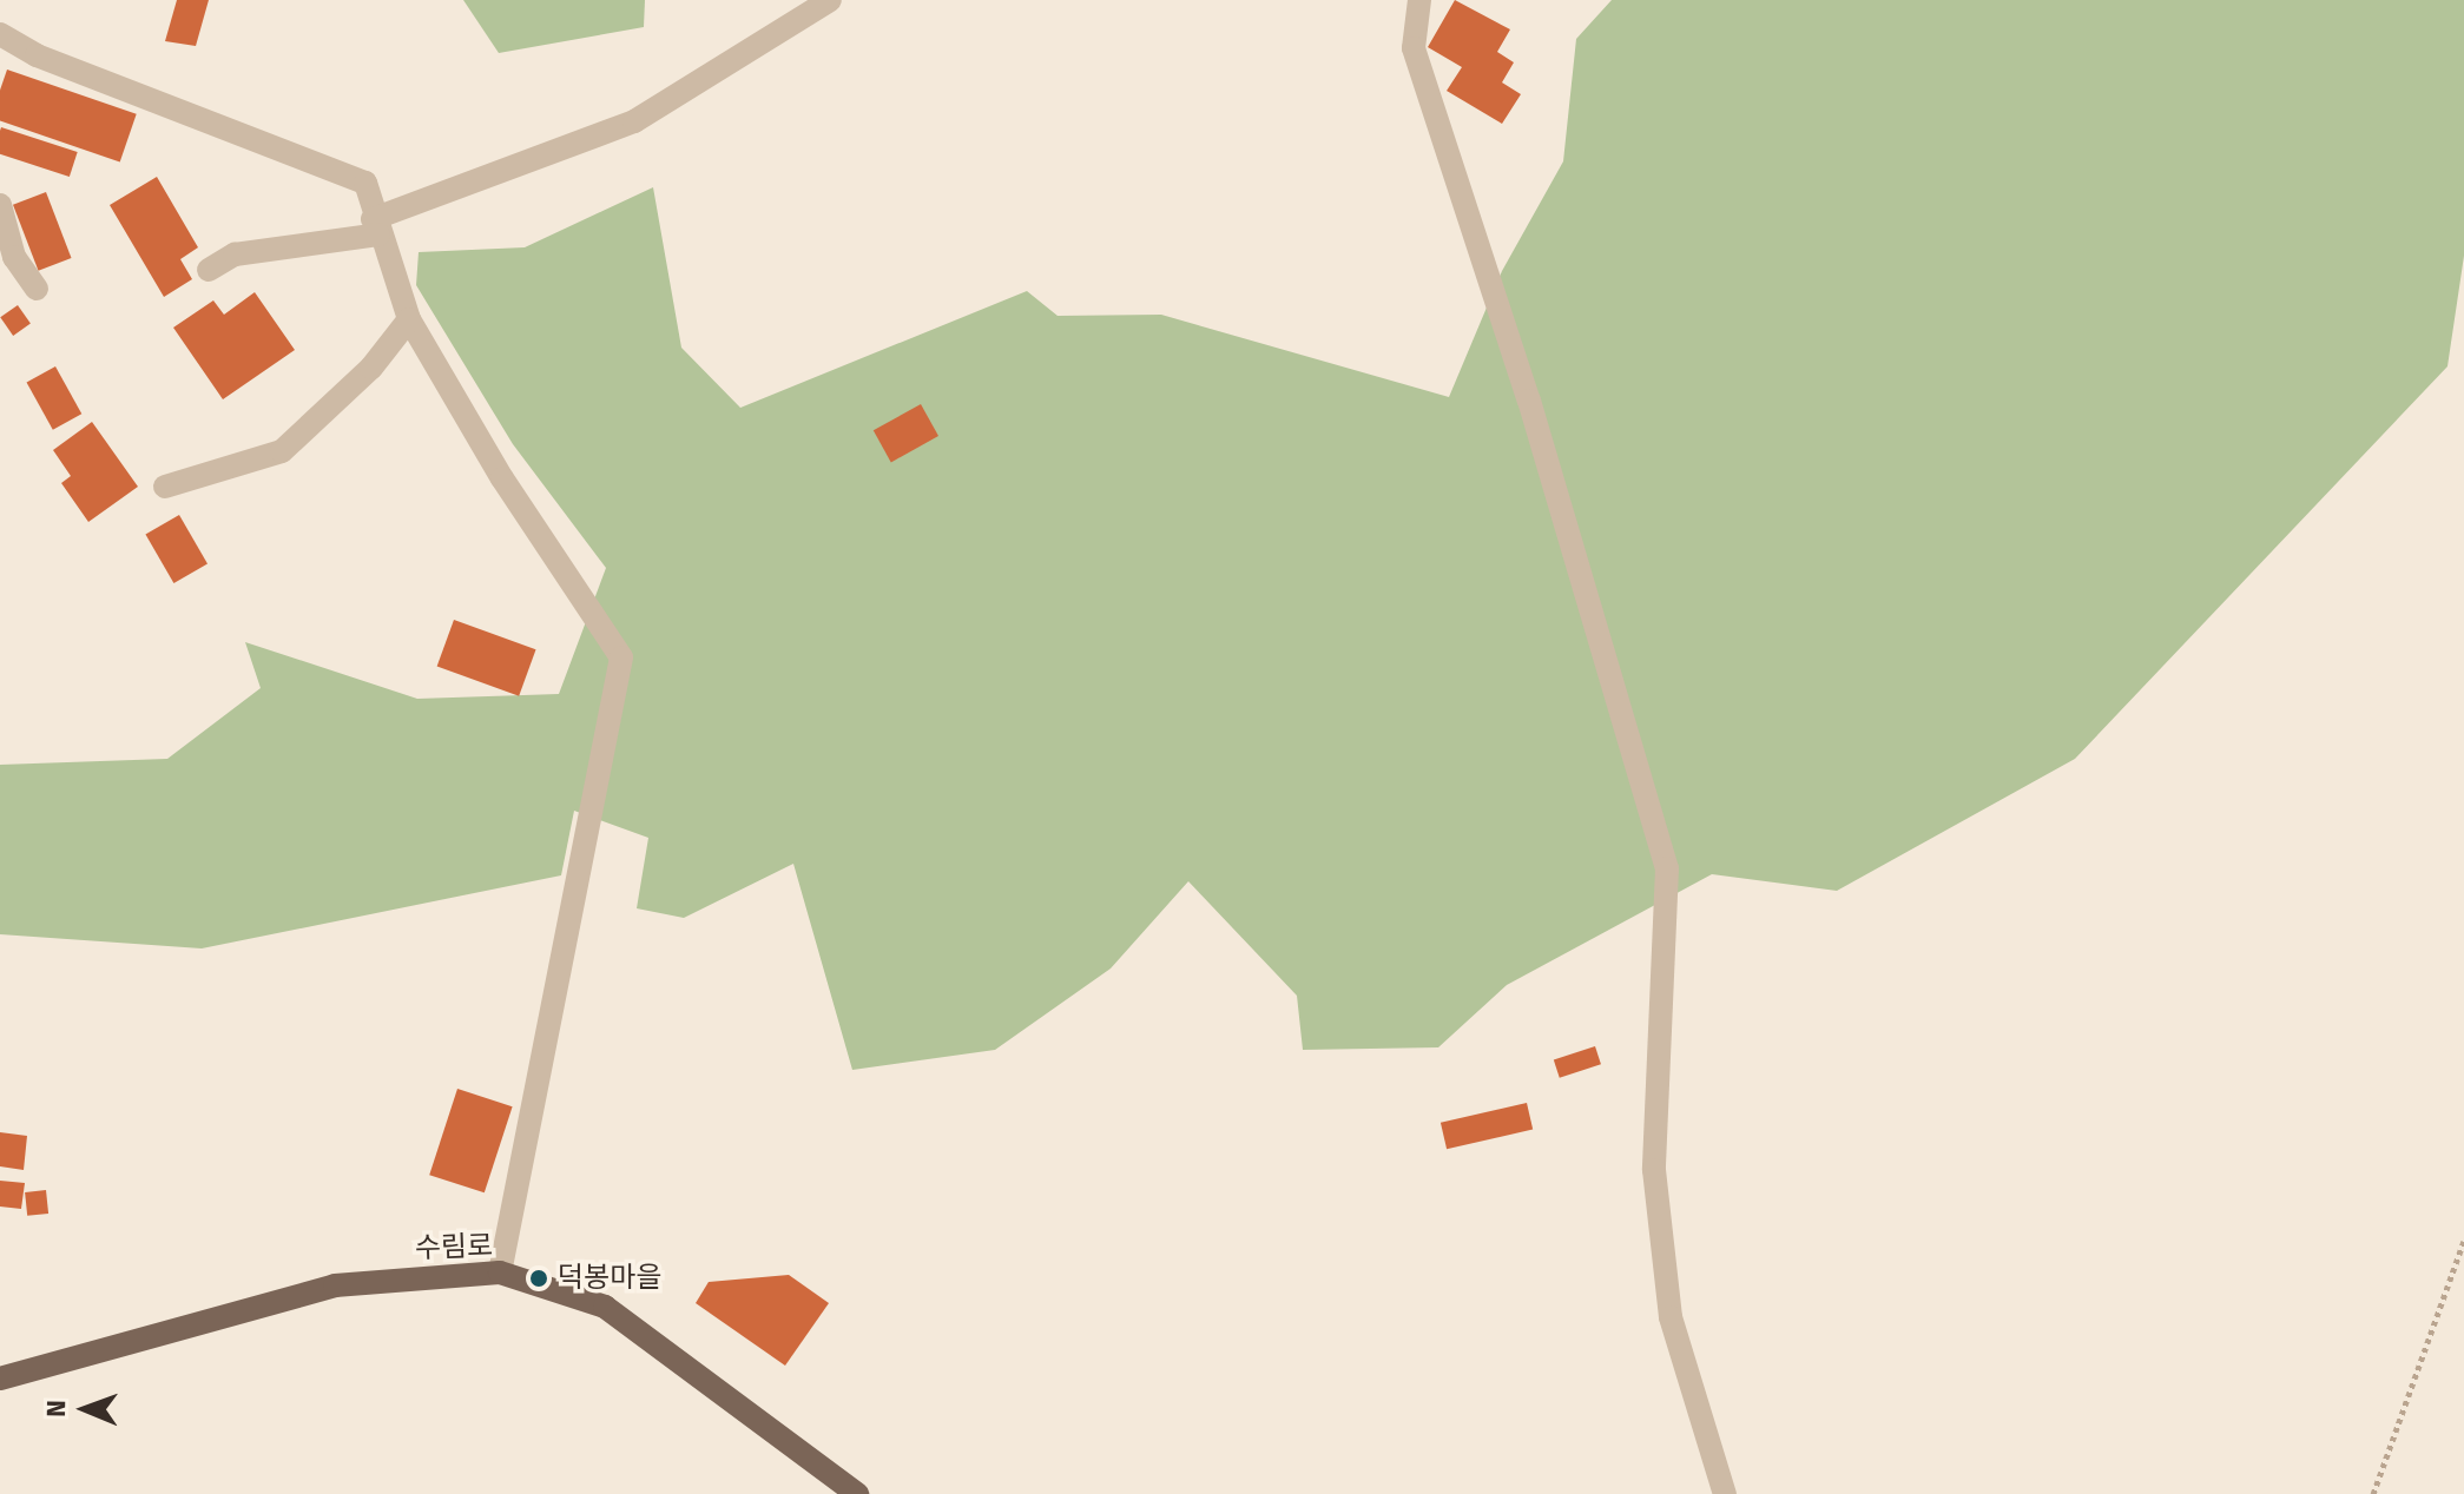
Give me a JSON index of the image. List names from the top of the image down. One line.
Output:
{"streets":{"main road":["수림로"]},"places":["덕봉마을"],"north":"left"}
